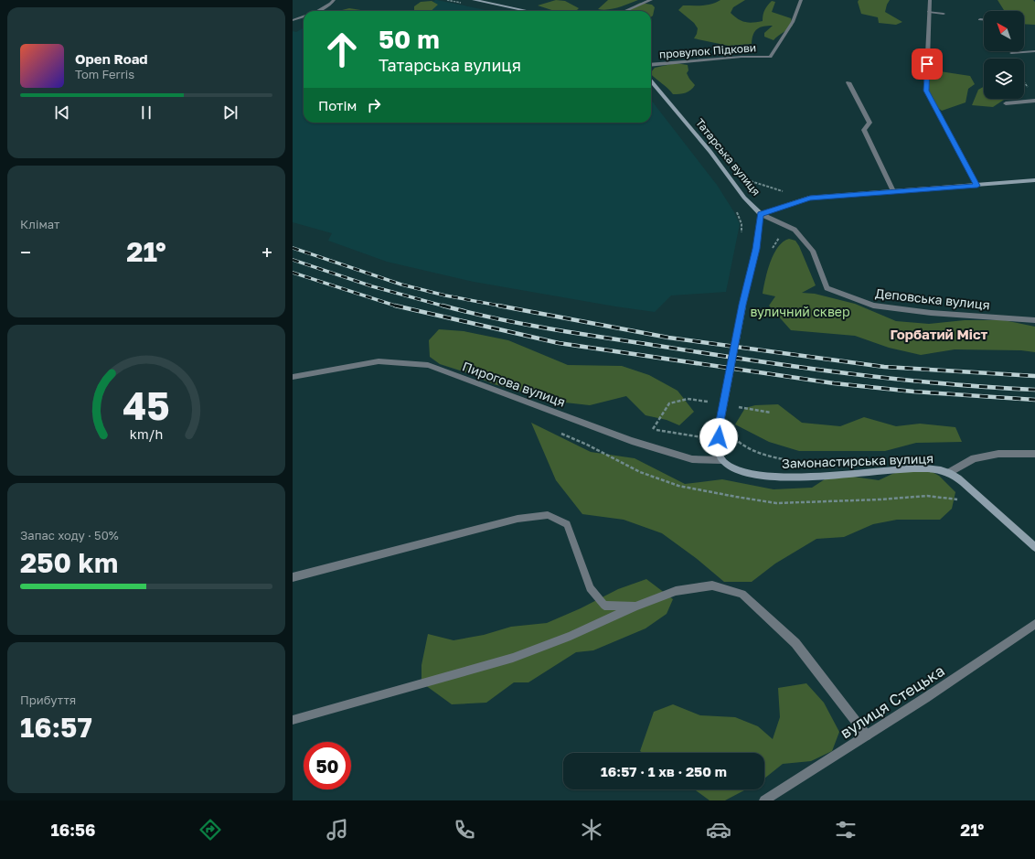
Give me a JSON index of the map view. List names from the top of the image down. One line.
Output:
{"streets":{"main road":["Татарська вулиця","Замонастирська вулиця"],"street":["провулок Підкови","Деповська вулиця","Пирогова вулиця","вулиця Стецька"]},"crossings":[["Татарська вулиця","Деповська вулиця"],["Татарська вулиця","Пирогова вулиця"],["Татарська вулиця","Замонастирська вулиця"],["Пирогова вулиця","Замонастирська вулиця"]],"districts":["Горбатий Міст"],"parks":["вуличний сквер"],"north":"top left","page":{"turn":["50 m","Татарська вулиця"],"song":["Open Road","Tom Ferris"],"then":"Потім","tile":["Клімат",["Запас ходу · 50%","250 km"],["Прибуття","16:57"]],"heat":["−","21°","+"],"limit":"50","trip":"16:57 · 1 хв · 250 m","tabs":["16:56","21°"],"gauge":["45","km/h"]}}
